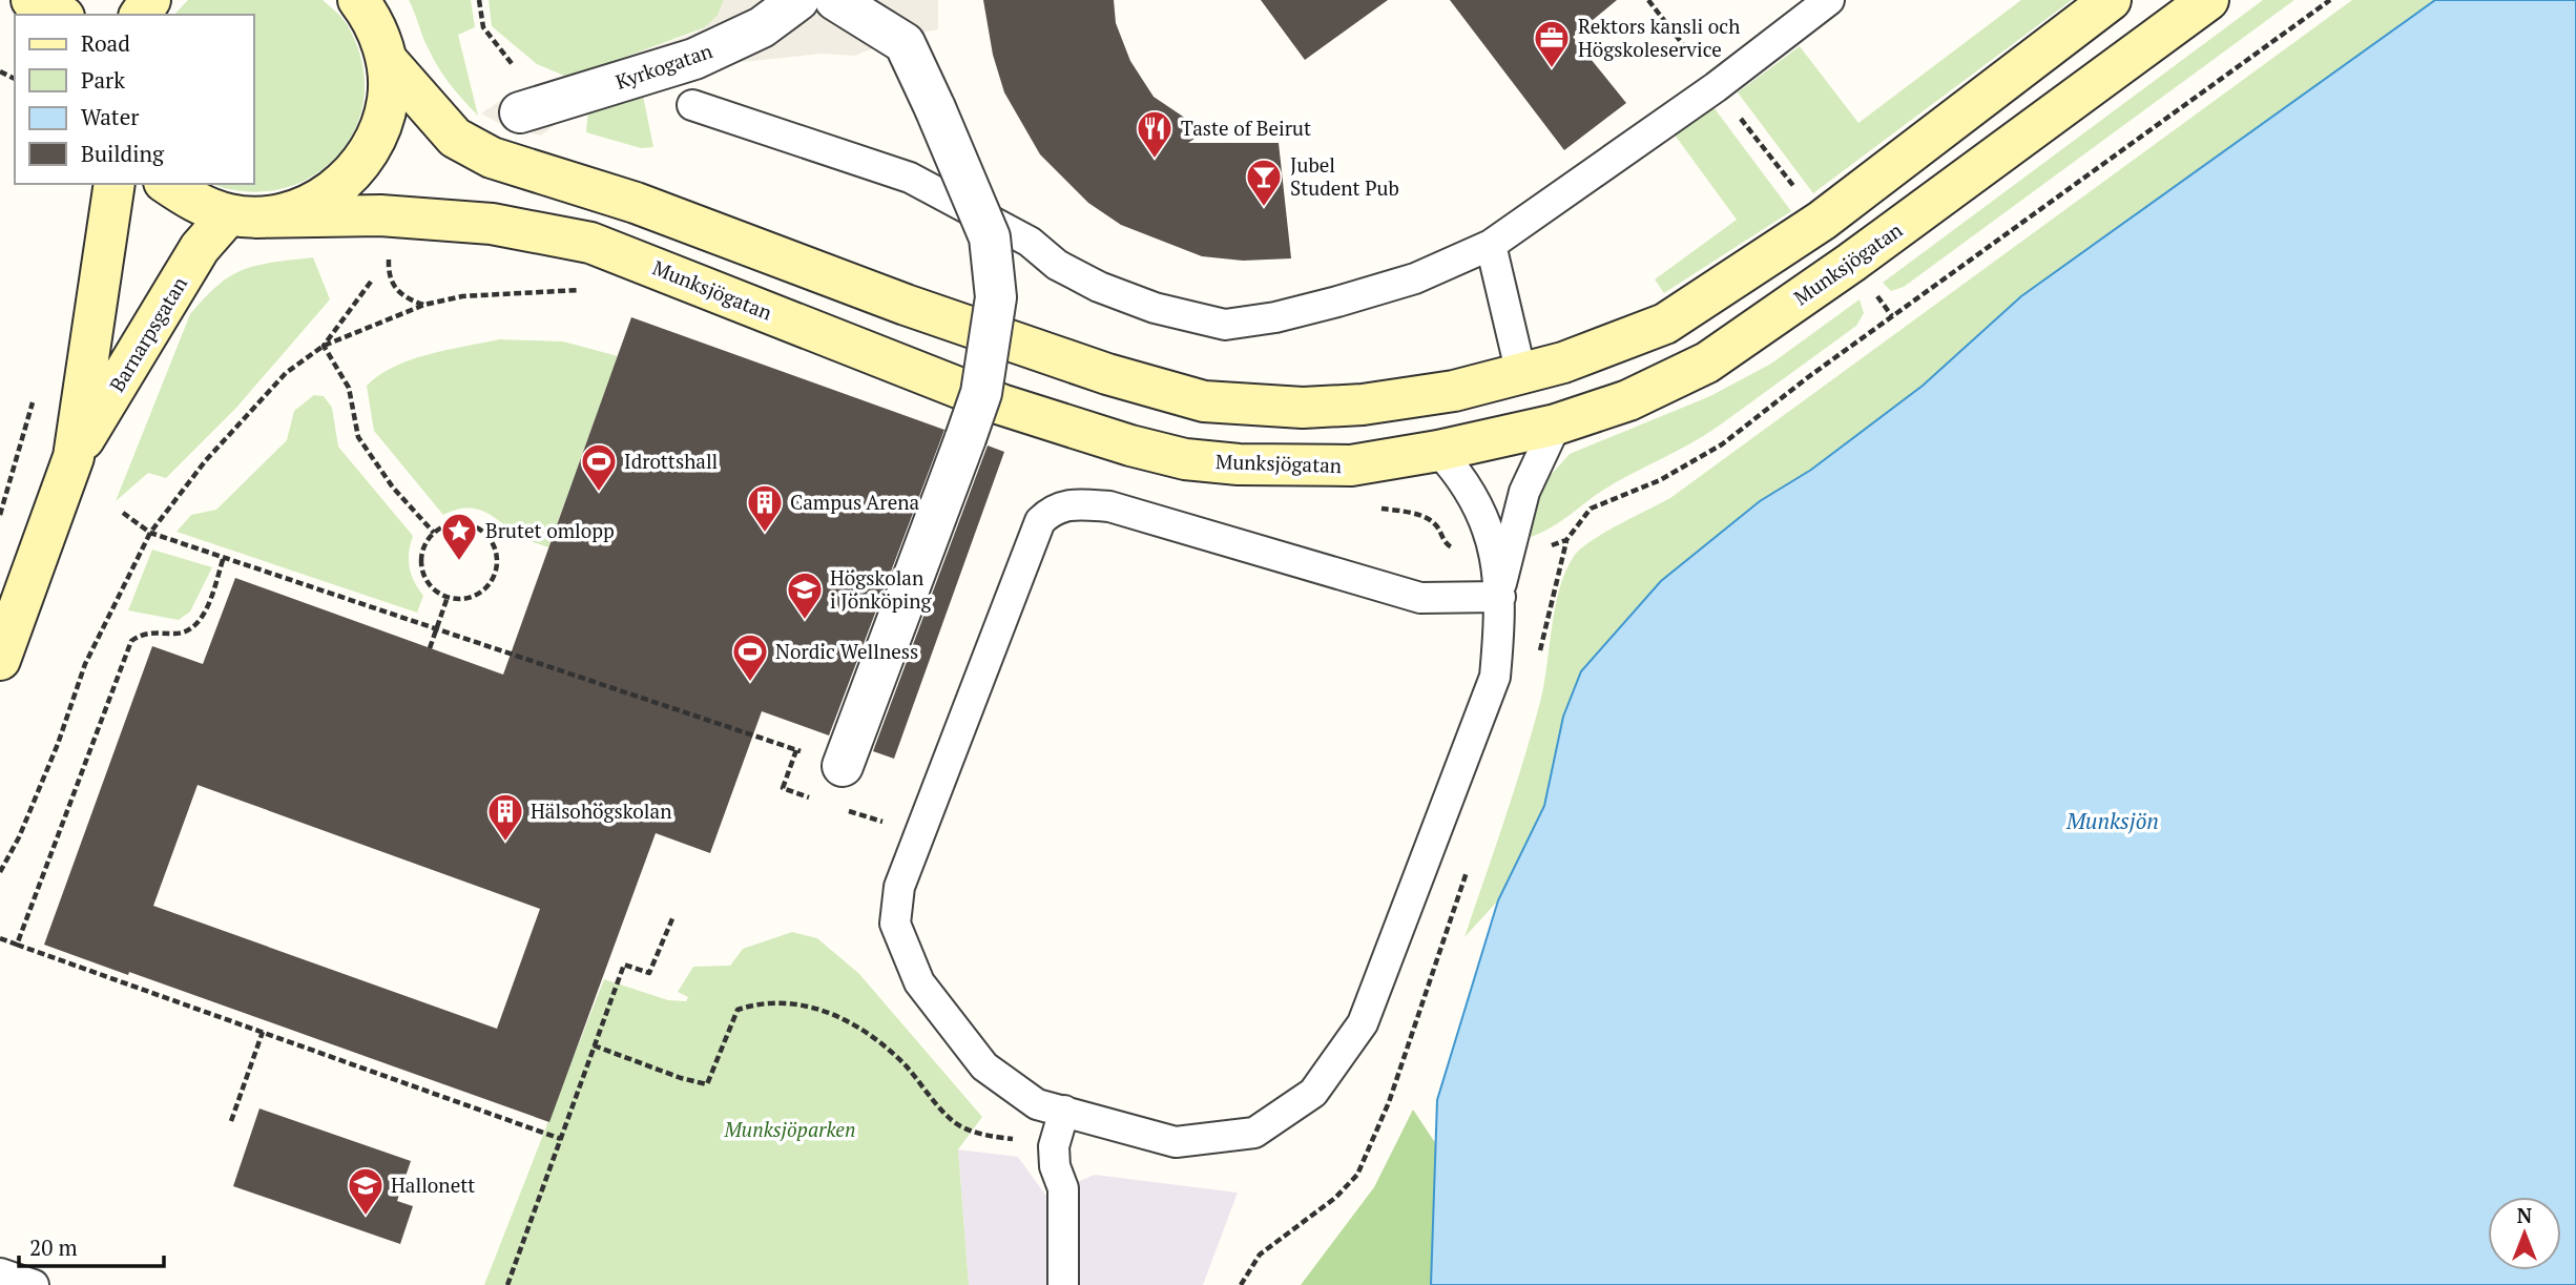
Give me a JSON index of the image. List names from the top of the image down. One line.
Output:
{"streets":{"main road":["Munksjögatan","Barnarpsgatan"],"street":["Kyrkogatan"]},"crossings":[["Munksjögatan","Barnarpsgatan"]],"water":["Munksjön"],"parks":["Munksjöparken"],"places":{"office":["Rektors kansli och Högskoleservice"],"restaurant":["Taste of Beirut"],"bar":["Jubel Student Pub"],"sports":["Idrottshall","Nordic Wellness"],"building":["Campus Arena","Hälsohögskolan"],"place":["Brutet omlopp"],"school or university":["Högskolan i Jönköping","Hallonett"]},"legend":["Road","Park","Water","Building"],"scale_bar":"20 m","north":"top"}
